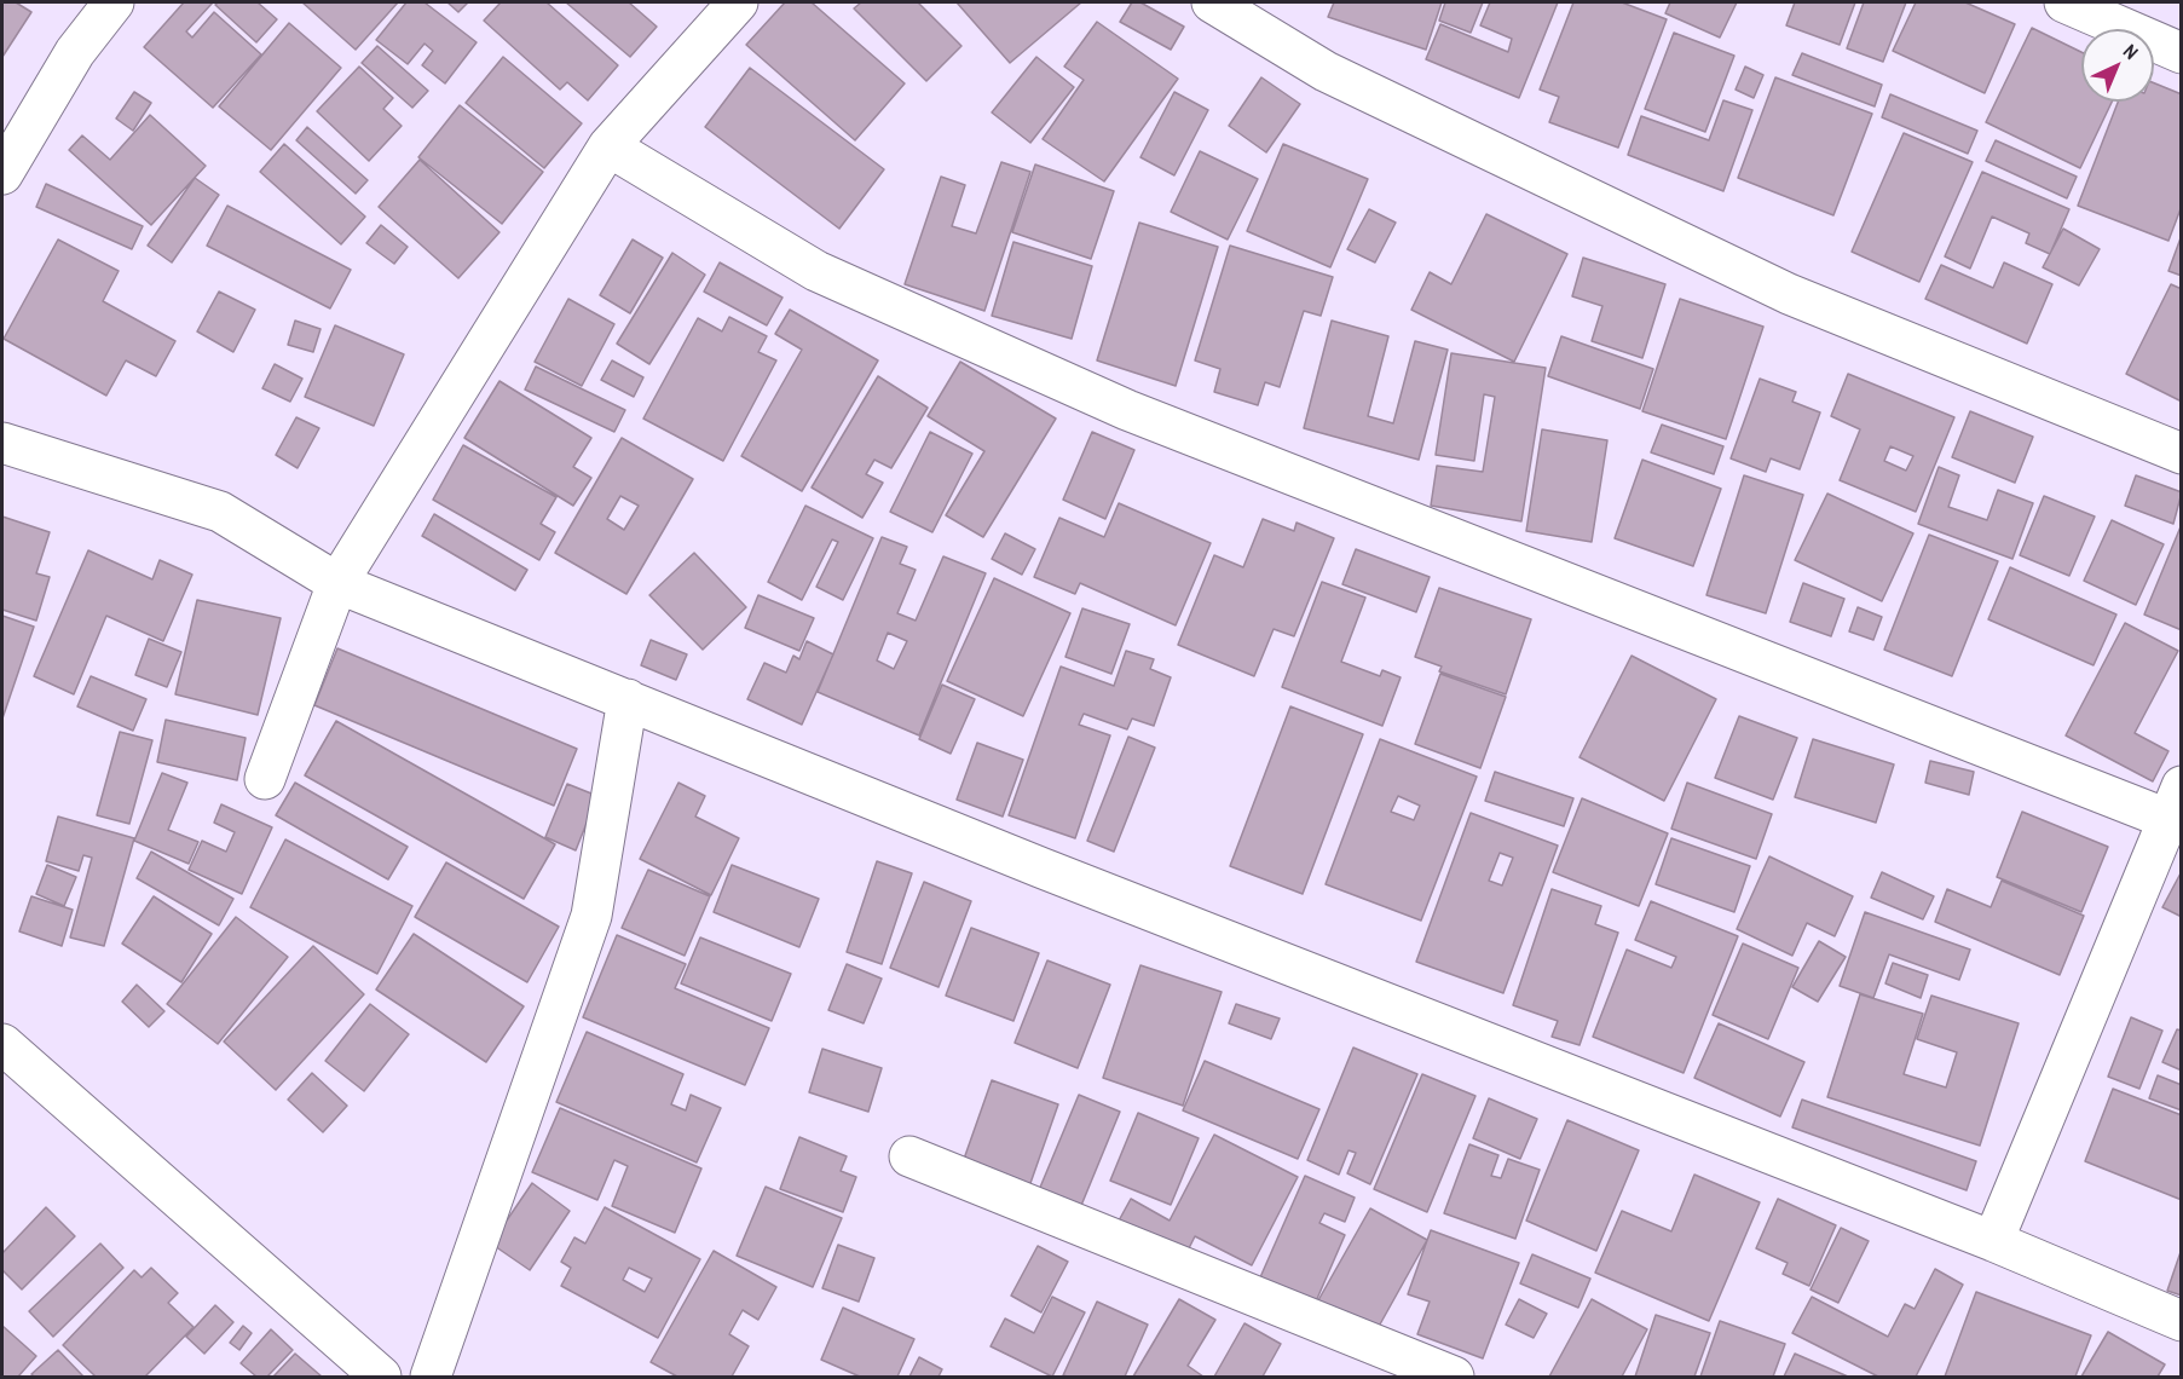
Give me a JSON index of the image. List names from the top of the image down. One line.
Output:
{"north":"top right"}
